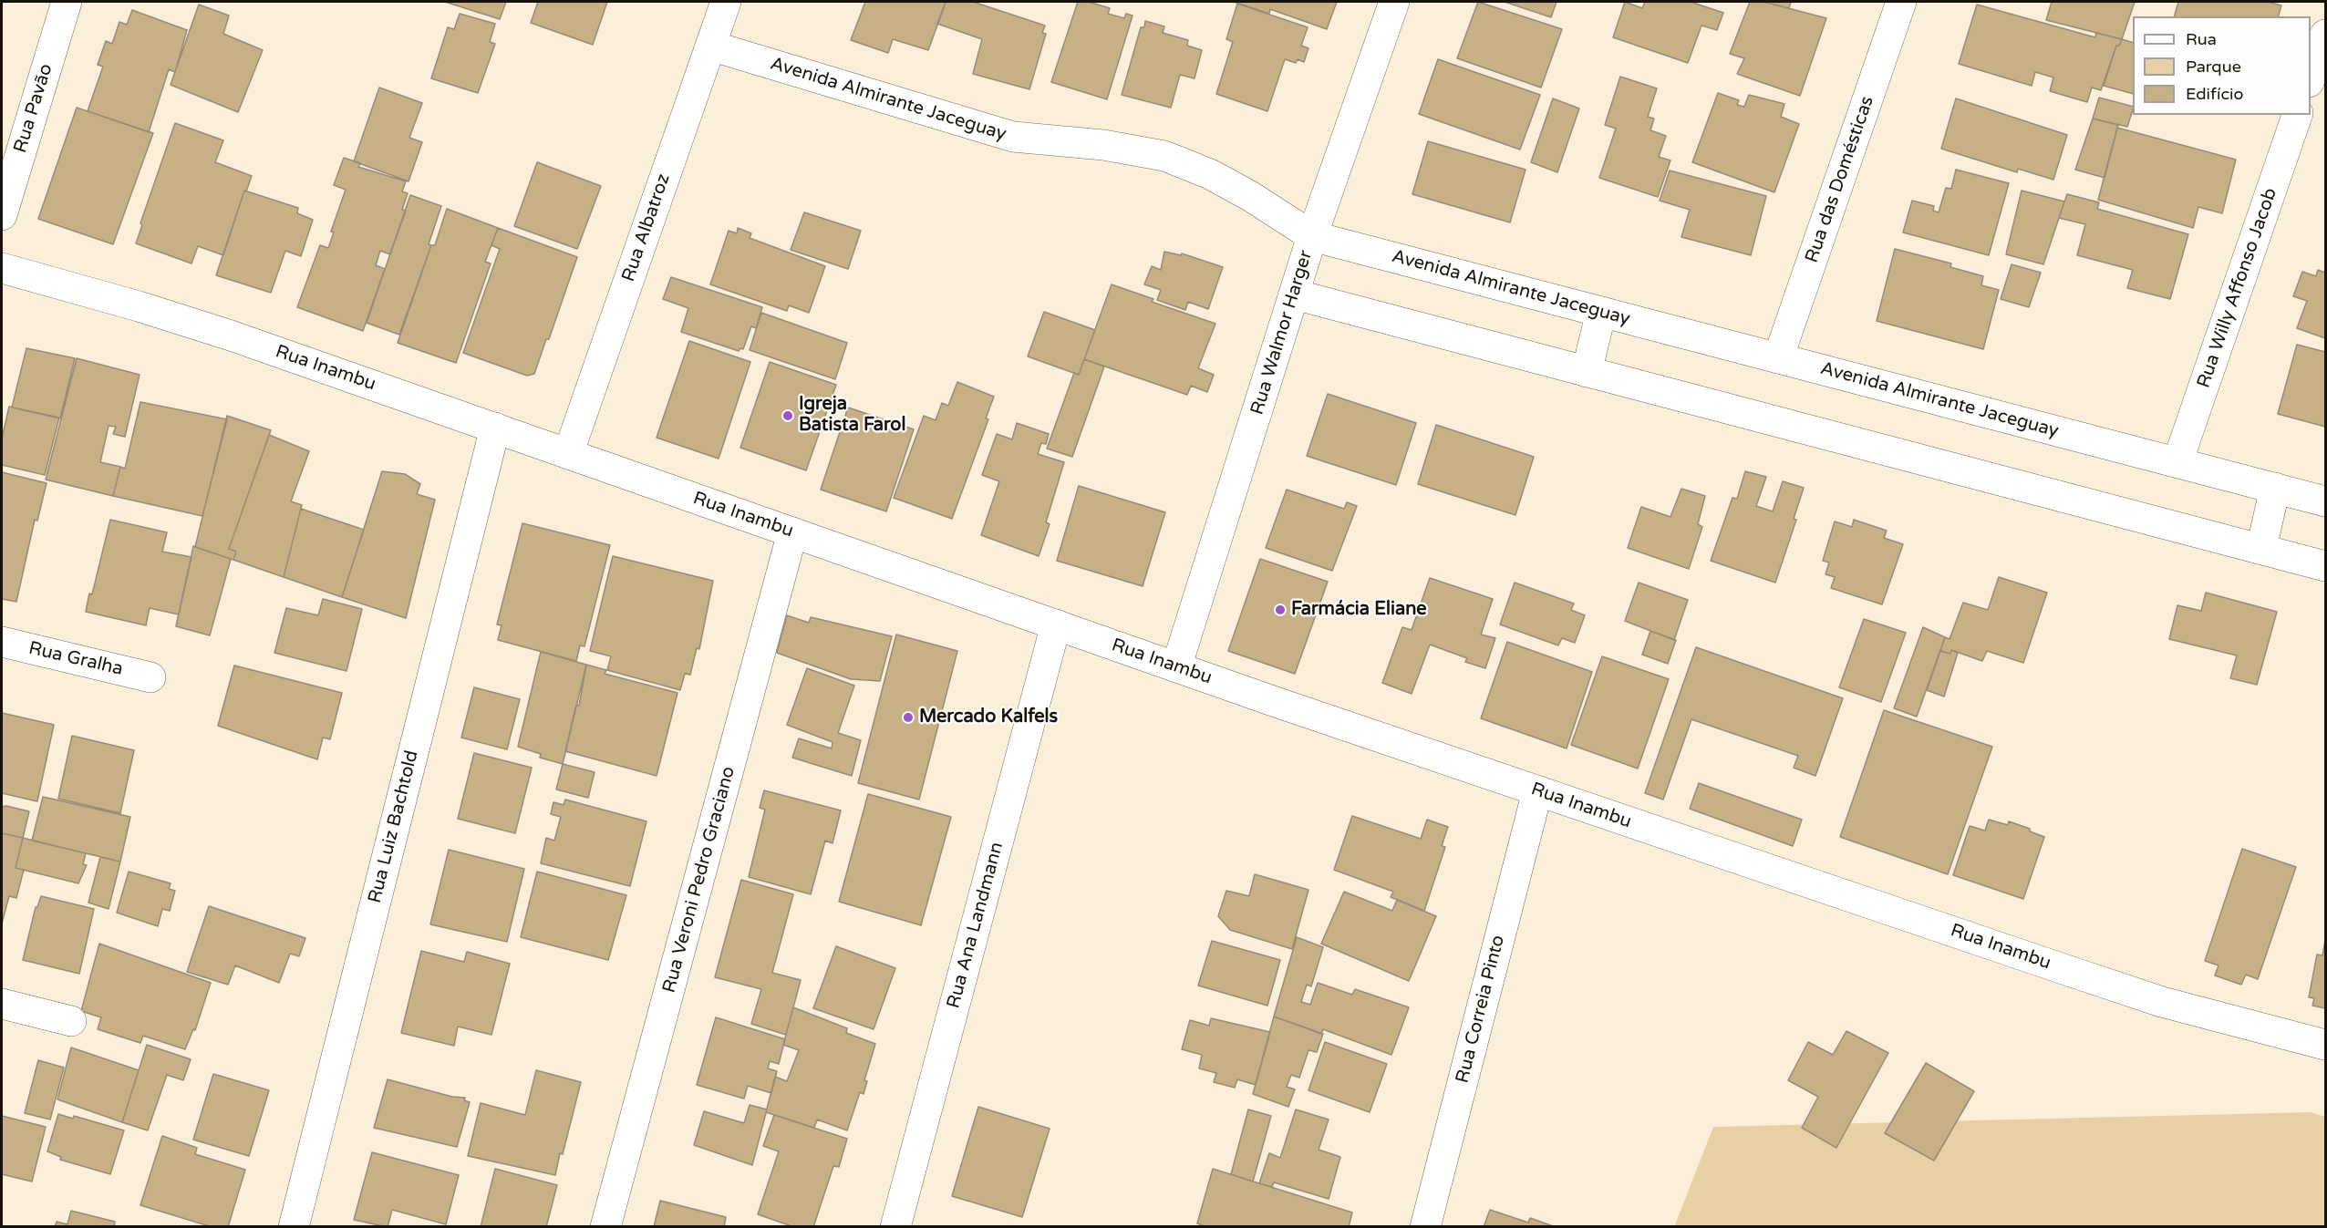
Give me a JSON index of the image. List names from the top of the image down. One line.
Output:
{"streets":{"street":["Avenida Almirante Jaceguay","Rua Pavão","Rua das Domésticas","Rua Albatroz","Rua Willy Affonso Jacob","Rua Walmor Harger","Rua Inambu","Rua Gralha","Rua Luiz Bachtold","Rua Veroni Pedro Graciano","Rua Ana Landmann","Rua Correia Pinto"]},"crossings":[["Avenida Almirante Jaceguay","Rua das Domésticas"],["Avenida Almirante Jaceguay","Rua Albatroz"],["Avenida Almirante Jaceguay","Rua Willy Affonso Jacob"],["Avenida Almirante Jaceguay","Rua Walmor Harger"],["Rua Albatroz","Rua Inambu"],["Rua Walmor Harger","Rua Inambu"],["Rua Inambu","Rua Luiz Bachtold"],["Rua Inambu","Rua Veroni Pedro Graciano"],["Rua Inambu","Rua Ana Landmann"],["Rua Inambu","Rua Correia Pinto"]],"places":["Igreja Batista Farol","Farmácia Eliane","Mercado Kalfels"],"legend":["Rua","Parque","Edifício"]}
